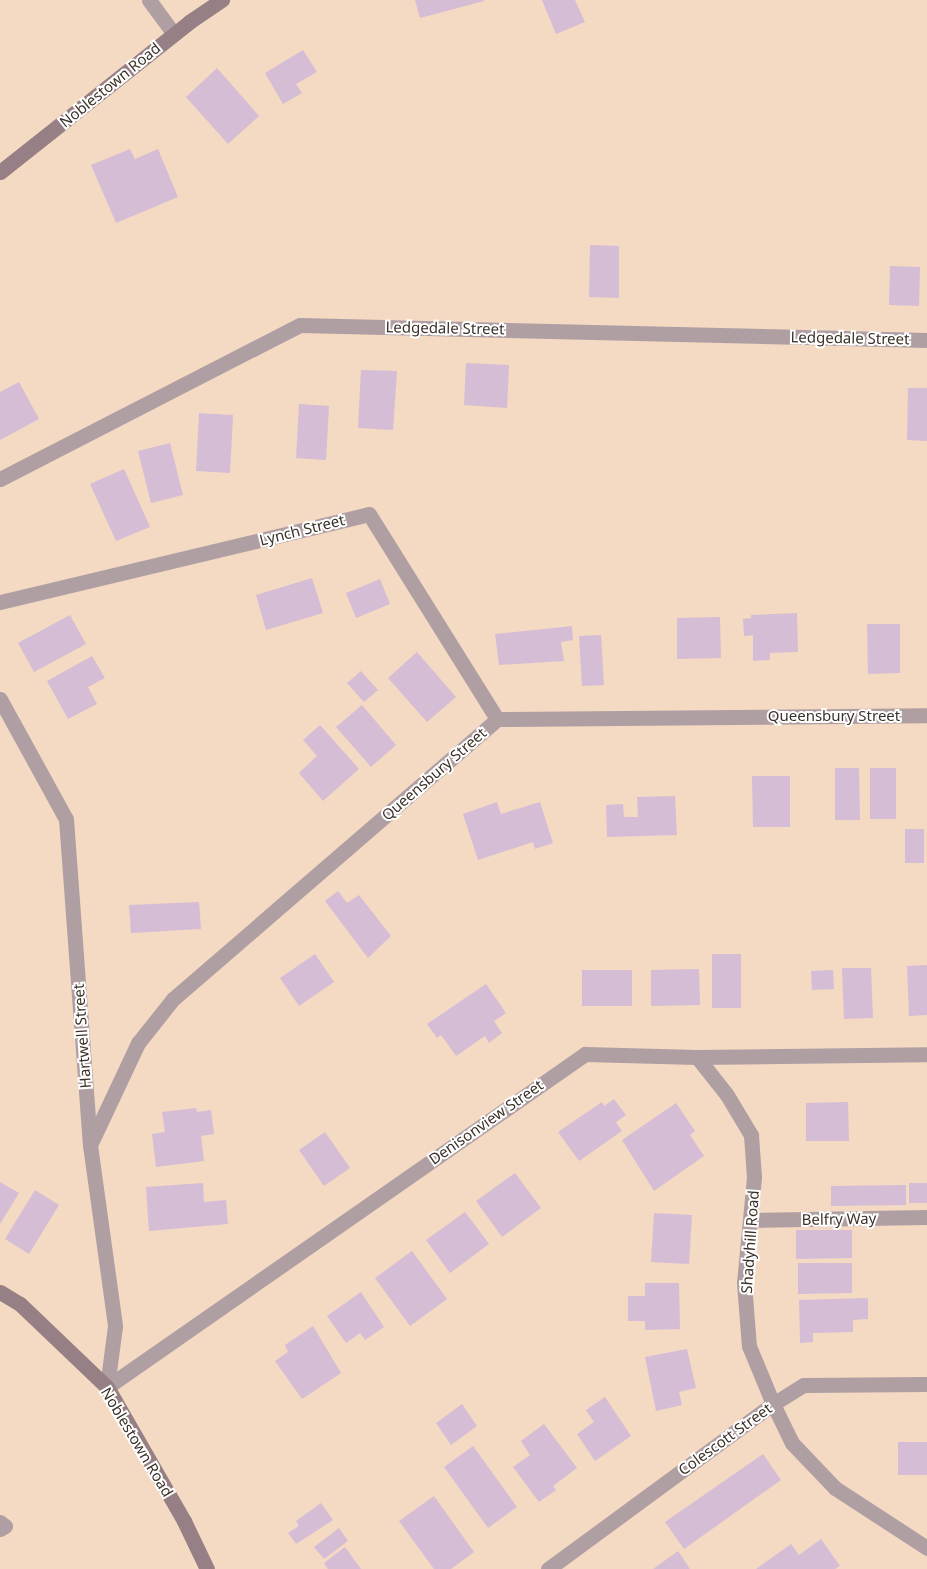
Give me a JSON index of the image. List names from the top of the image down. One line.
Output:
{"streets":{"main road":["Noblestown Road"],"street":["Ledgedale Street","Lynch Street","Queensbury Street","Hartwell Street","Denisonview Street","Belfry Way","Shadyhill Road","Colescott Street"]},"crossings":[["Noblestown Road","Hartwell Street"],["Noblestown Road","Denisonview Street"],["Lynch Street","Queensbury Street"],["Queensbury Street","Hartwell Street"],["Hartwell Street","Denisonview Street"],["Denisonview Street","Shadyhill Road"],["Belfry Way","Shadyhill Road"],["Shadyhill Road","Colescott Street"]]}
